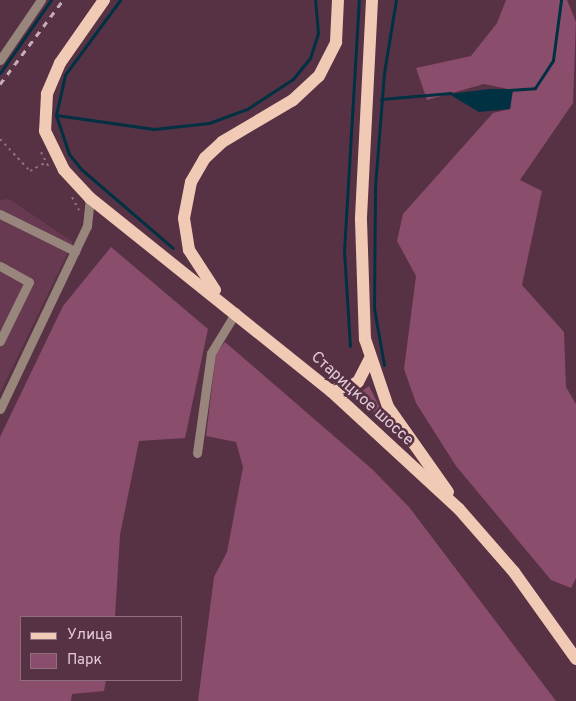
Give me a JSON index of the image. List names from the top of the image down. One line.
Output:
{"streets":{"main road":["Старицкое шоссе"]},"legend":["Улица","Парк"]}
